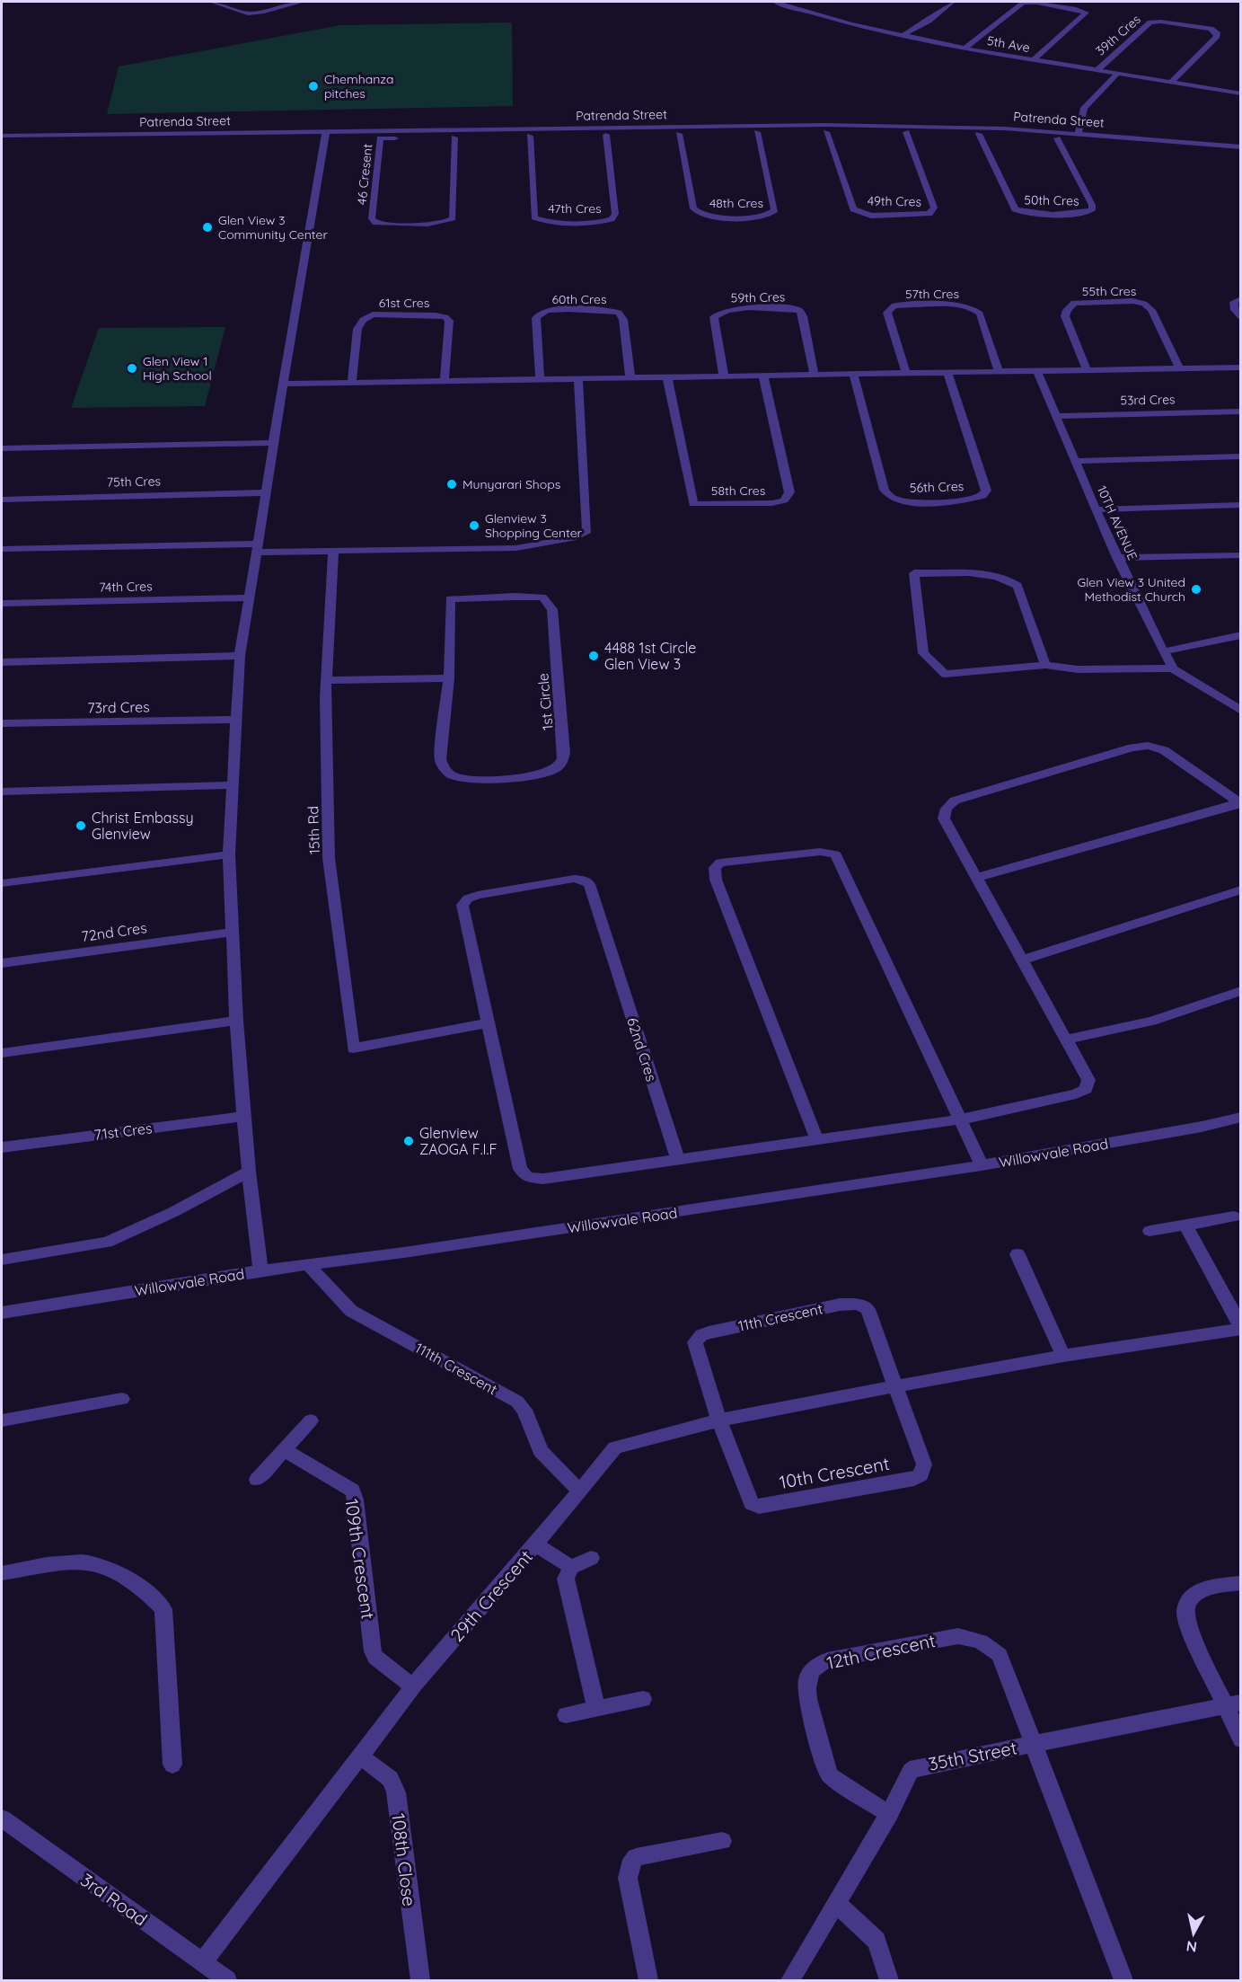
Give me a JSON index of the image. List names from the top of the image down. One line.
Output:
{"streets":{"street":["39th Cres","5th Ave","Patrenda Street","46 Cresent","50th Cres","49th Cres","48th Cres","47th Cres","55th Cres","57th Cres","59th Cres","60th Cres","61st Cres","53rd Cres","75th Cres","56th Cres","58th Cres","10TH AVENUE","74th Cres","1st Circle","73rd Cres","15th Rd","72nd Cres","62nd Cres","71st Cres","Willowvale Road","11th Crescent","111th Crescent","10th Crescent","109th Crescent","29th Crescent","12th Crescent","35th Street","108th Close","3rd Road"]},"crossings":[["39th Cres","5th Ave"],["Patrenda Street","50th Cres"],["53rd Cres","10TH AVENUE"],["15th Rd","62nd Cres"],["Willowvale Road","111th Crescent"],["11th Crescent","10th Crescent"],["11th Crescent","29th Crescent"],["111th Crescent","29th Crescent"],["10th Crescent","29th Crescent"],["109th Crescent","29th Crescent"],["29th Crescent","108th Close"],["29th Crescent","3rd Road"],["12th Crescent","35th Street"]],"places":["Chemhanza pitches","Glen View 3 Community Center","Glen View 1 High School","Munyarari Shops","Glenview 3 Shopping Center","Glen View 3 United Methodist Church","4488 1st Circle Glen View 3","Christ Embassy Glenview","Glenview ZAOGA F.I.F"],"north":"bottom"}
